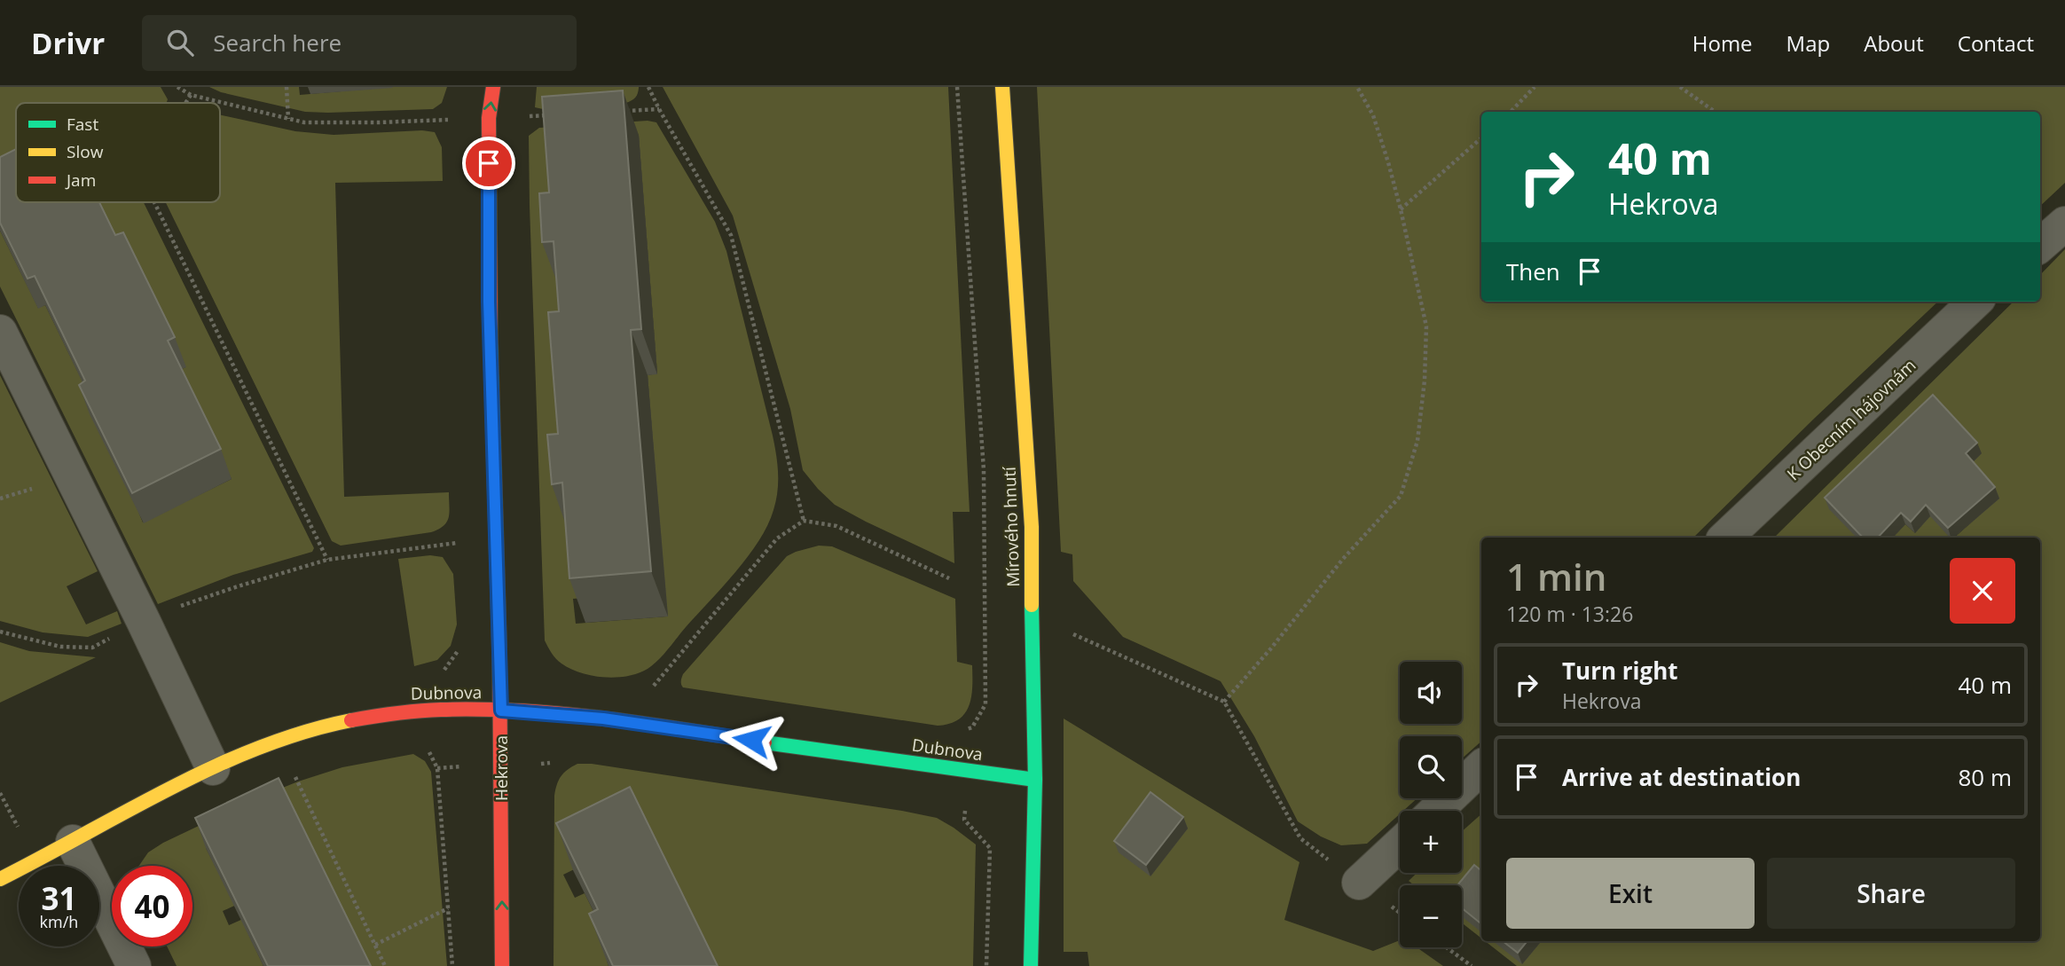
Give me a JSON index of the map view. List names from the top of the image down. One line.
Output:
{"streets":{"street":["K Obecním hájovnám","Mírového hnutí","Dubnova","Hekrova"]},"crossings":[["Mírového hnutí","Dubnova"],["Dubnova","Hekrova"]],"legend":["Fast","Slow","Jam"],"page":{"header":"Drivr","search":"Search here","nav":["Home","Map","About","Contact"],"turn":["40 m","Hekrova"],"then":"Then","heading":["1 min","120 m · 13:26"],"list":[{"name":"Turn right","note":"Hekrova","value":"40 m"},{"name":"Arrive at destination","value":"80 m"}],"map_buttons":["+","−"],"buttons":["Exit","Share"],"speed":"31 km/h","limit":"40"}}
